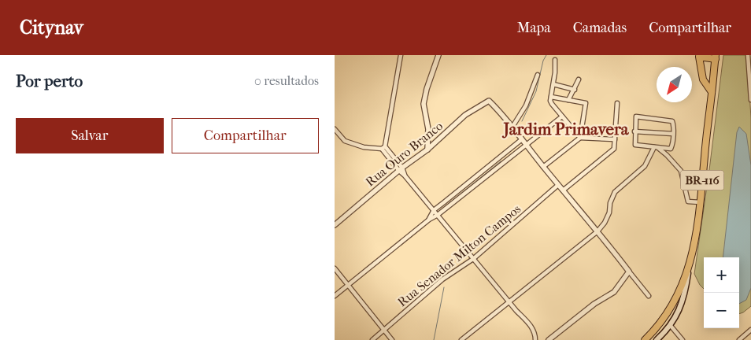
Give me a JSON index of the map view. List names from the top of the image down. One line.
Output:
{"streets":{"highway":["BR-116"],"street":["Rua Ouro Branco","Rua Senador Milton Campos"]},"districts":["Jardim Primavera"],"north":"bottom left","page":{"header":"Citynav","nav":["Mapa","Camadas","Compartilhar"],"heading":["Por perto","0 resultados"],"buttons":["Salvar","Compartilhar"],"map_buttons":["+","−"]}}
